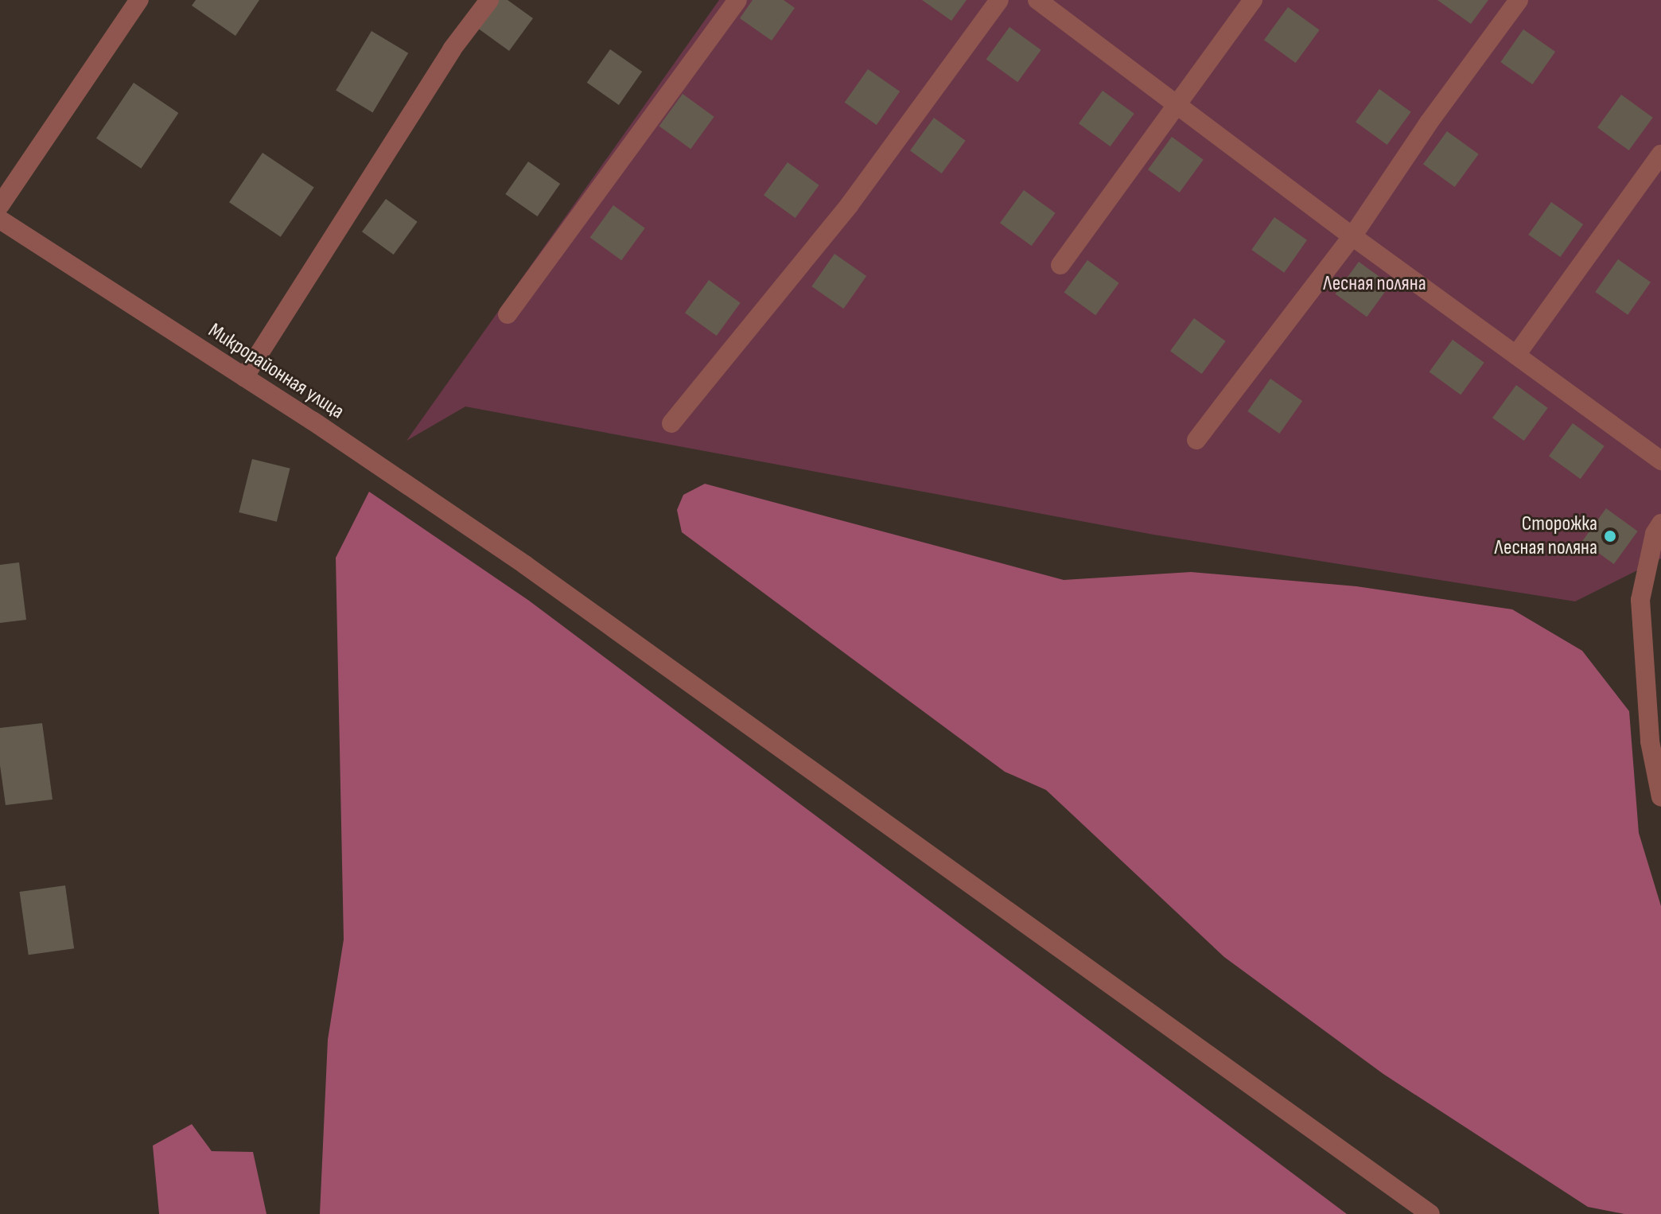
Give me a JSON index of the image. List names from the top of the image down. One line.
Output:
{"streets":{"street":["Микрорайонная улица"]},"parks":["Лесная поляна"],"places":["Сторожка Лесная поляна"]}
